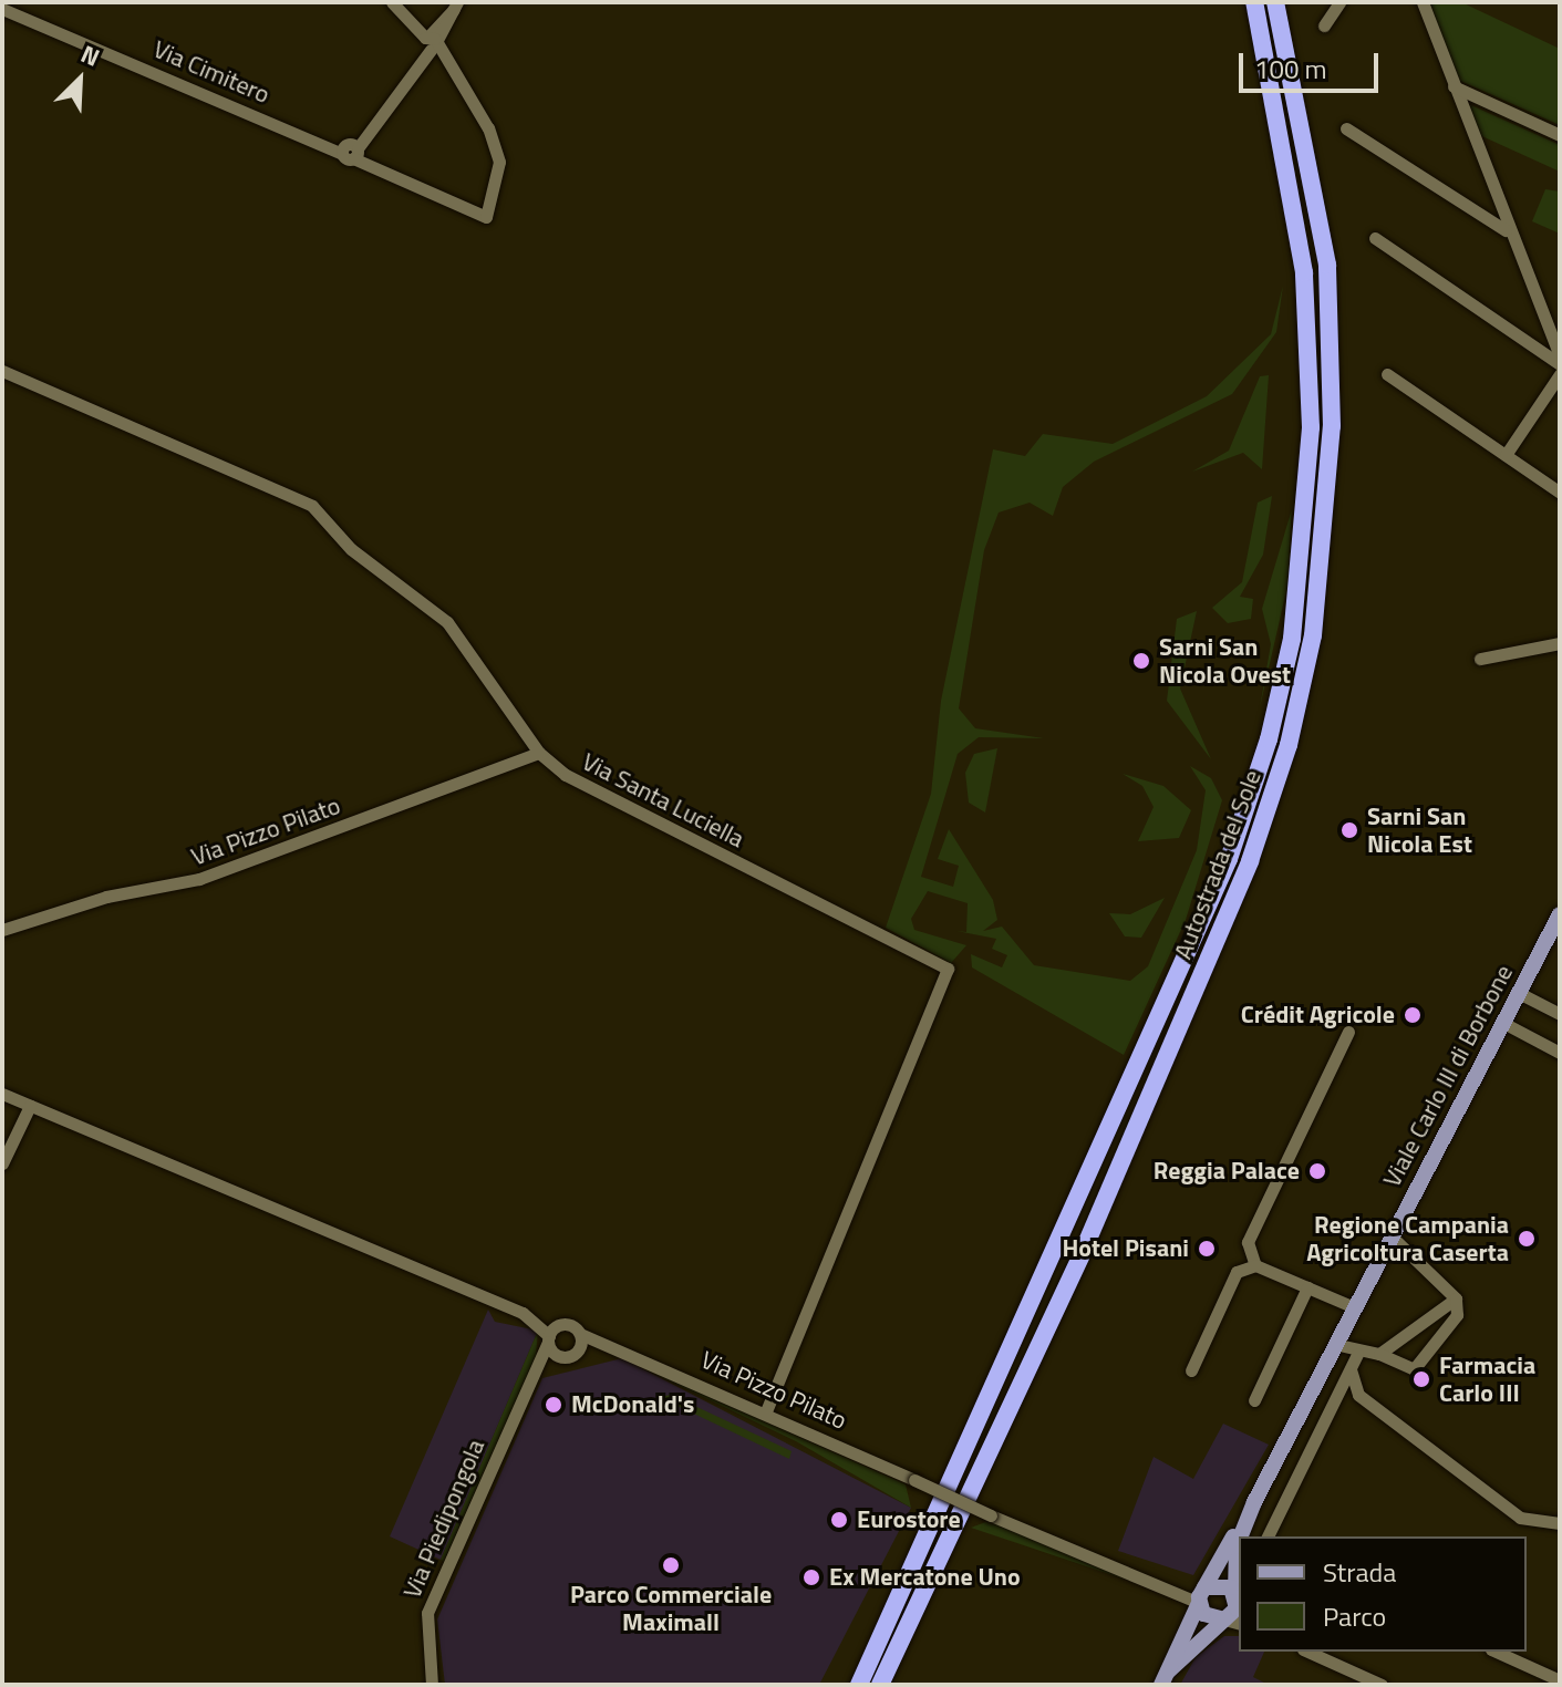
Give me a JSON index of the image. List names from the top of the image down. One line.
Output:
{"streets":{"highway":["Autostrada del Sole"],"main road":["Viale Carlo III di Borbone"],"street":["Via Cimitero","Via Santa Luciella","Via Pizzo Pilato","Via Piedipongola"]},"crossings":[["Via Santa Luciella","Via Pizzo Pilato"],["Via Pizzo Pilato","Viale Carlo III di Borbone"]],"places":["Sarni San Nicola Ovest","Sarni San Nicola Est","Crédit Agricole","Reggia Palace","Regione Campania Agricoltura Caserta","Hotel Pisani","Farmacia Carlo III","McDonald's","Eurostore","Parco Commerciale Maximall","Ex Mercatone Uno"],"legend":["Strada","Parco"],"scale_bar":"100 m","north":"top right"}
